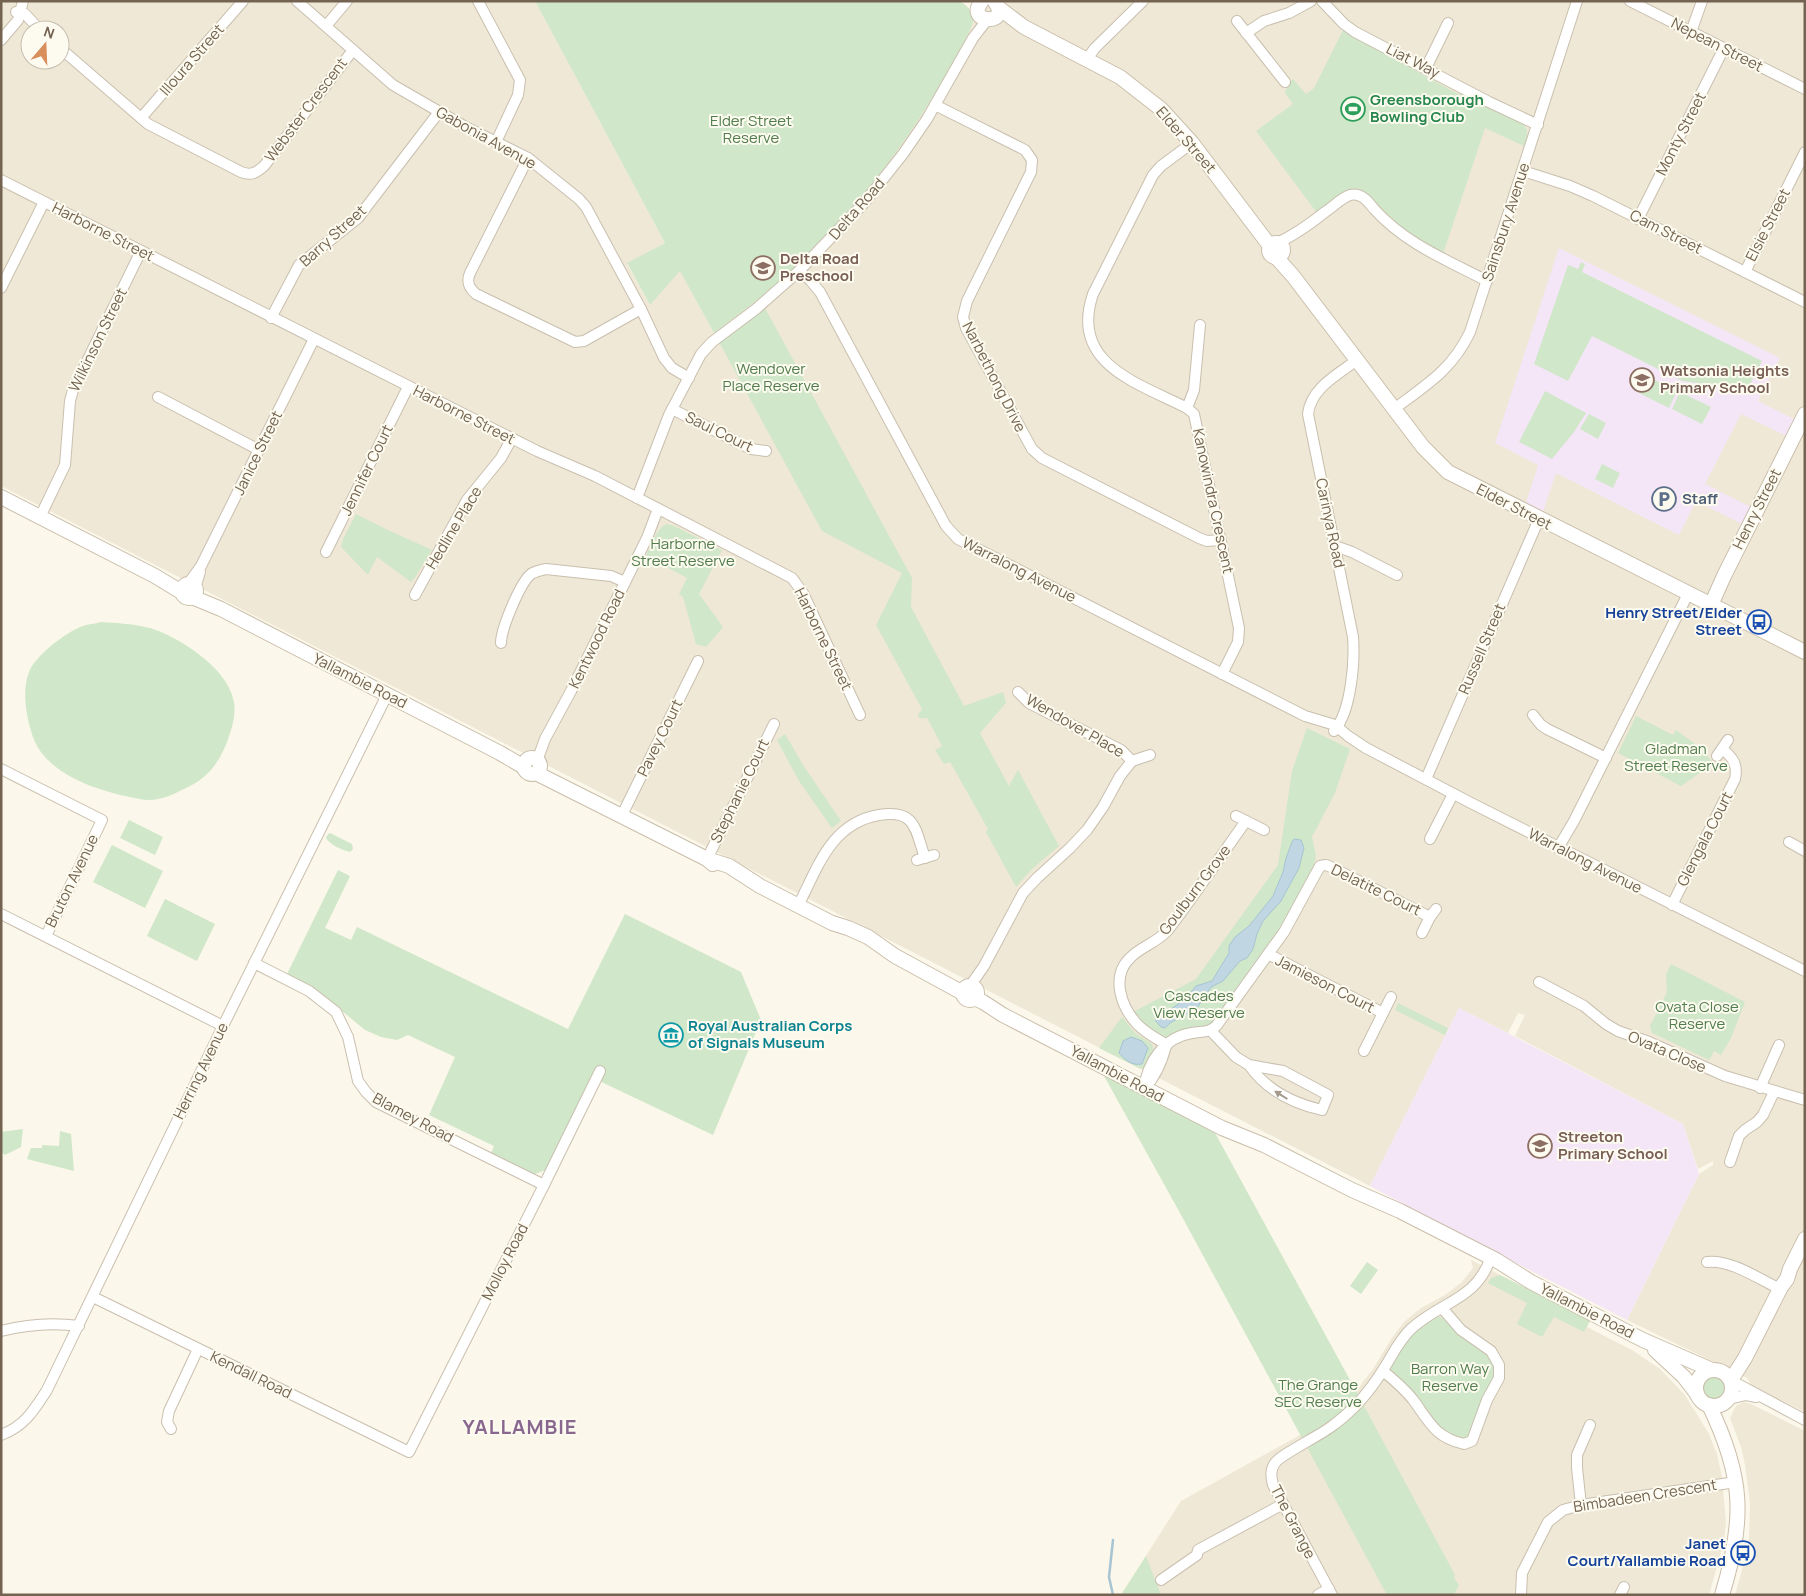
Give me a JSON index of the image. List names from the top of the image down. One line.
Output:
{"streets":{"street":["Nepean Street","Illoura Street","Liat Way","Webster Crescent","Monty Street","Gabonia Avenue","Elder Street","Delta Road","Sainsbury Avenue","Elsie Street","Harborne Street","Cam Street","Barry Street","Wilkinson Street","Narbethong Drive","Saul Court","Janice Street","Jennifer Court","Kanowindra Crescent","Henry Street","Carinya Road","Hedline Place","Warralong Avenue","Kentwood Road","Russell Street","Yallambie Road","Wendover Place","Pavey Court","Stephanie Court","Glengala Court","Bruton Avenue","Goulburn Grove","Delatite Court","Jamieson Court","Ovata Close","Herring Avenue","Blamey Road","Molloy Road","Kendall Road","Bimbadeen Crescent","The Grange"]},"crossings":[["Nepean Street","Monty Street"],["Illoura Street","Webster Crescent"],["Liat Way","Sainsbury Avenue"],["Webster Crescent","Gabonia Avenue"],["Monty Street","Cam Street"],["Gabonia Avenue","Delta Road"],["Gabonia Avenue","Barry Street"],["Elder Street","Delta Road"],["Elder Street","Sainsbury Avenue"],["Elder Street","Henry Street"],["Elder Street","Carinya Road"],["Elder Street","Russell Street"],["Delta Road","Harborne Street"],["Delta Road","Narbethong Drive"],["Delta Road","Saul Court"],["Delta Road","Warralong Avenue"],["Sainsbury Avenue","Cam Street"],["Elsie Street","Cam Street"],["Harborne Street","Barry Street"],["Harborne Street","Wilkinson Street"],["Harborne Street","Janice Street"],["Harborne Street","Jennifer Court"],["Harborne Street","Hedline Place"],["Harborne Street","Kentwood Road"],["Wilkinson Street","Yallambie Road"],["Narbethong Drive","Kanowindra Crescent"],["Janice Street","Yallambie Road"],["Kanowindra Crescent","Warralong Avenue"],["Carinya Road","Warralong Avenue"],["Warralong Avenue","Russell Street"],["Warralong Avenue","Glengala Court"],["Kentwood Road","Yallambie Road"],["Yallambie Road","Wendover Place"],["Yallambie Road","Pavey Court"],["Yallambie Road","Stephanie Court"],["Yallambie Road","Herring Avenue"],["Yallambie Road","The Grange"],["Delatite Court","Jamieson Court"],["Herring Avenue","Blamey Road"],["Herring Avenue","Kendall Road"],["Blamey Road","Molloy Road"],["Molloy Road","Kendall Road"]],"districts":["YALLAMBIE"],"parks":["Elder Street Reserve","Wendover Place Reserve","Harborne Street Reserve","Gladman Street Reserve","Cascades View Reserve","Ovata Close Reserve","Barron Way Reserve","The Grange SEC Reserve"],"places":{"sports":["Greensborough Bowling Club"],"school or university":["Delta Road Preschool","Watsonia Heights Primary School","Streeton Primary School"],"parking":["Staff"],"bus stop":["Henry Street/Elder Street","Janet Court/Yallambie Road"],"museum":["Royal Australian Corps of Signals Museum"]},"north":"top"}
